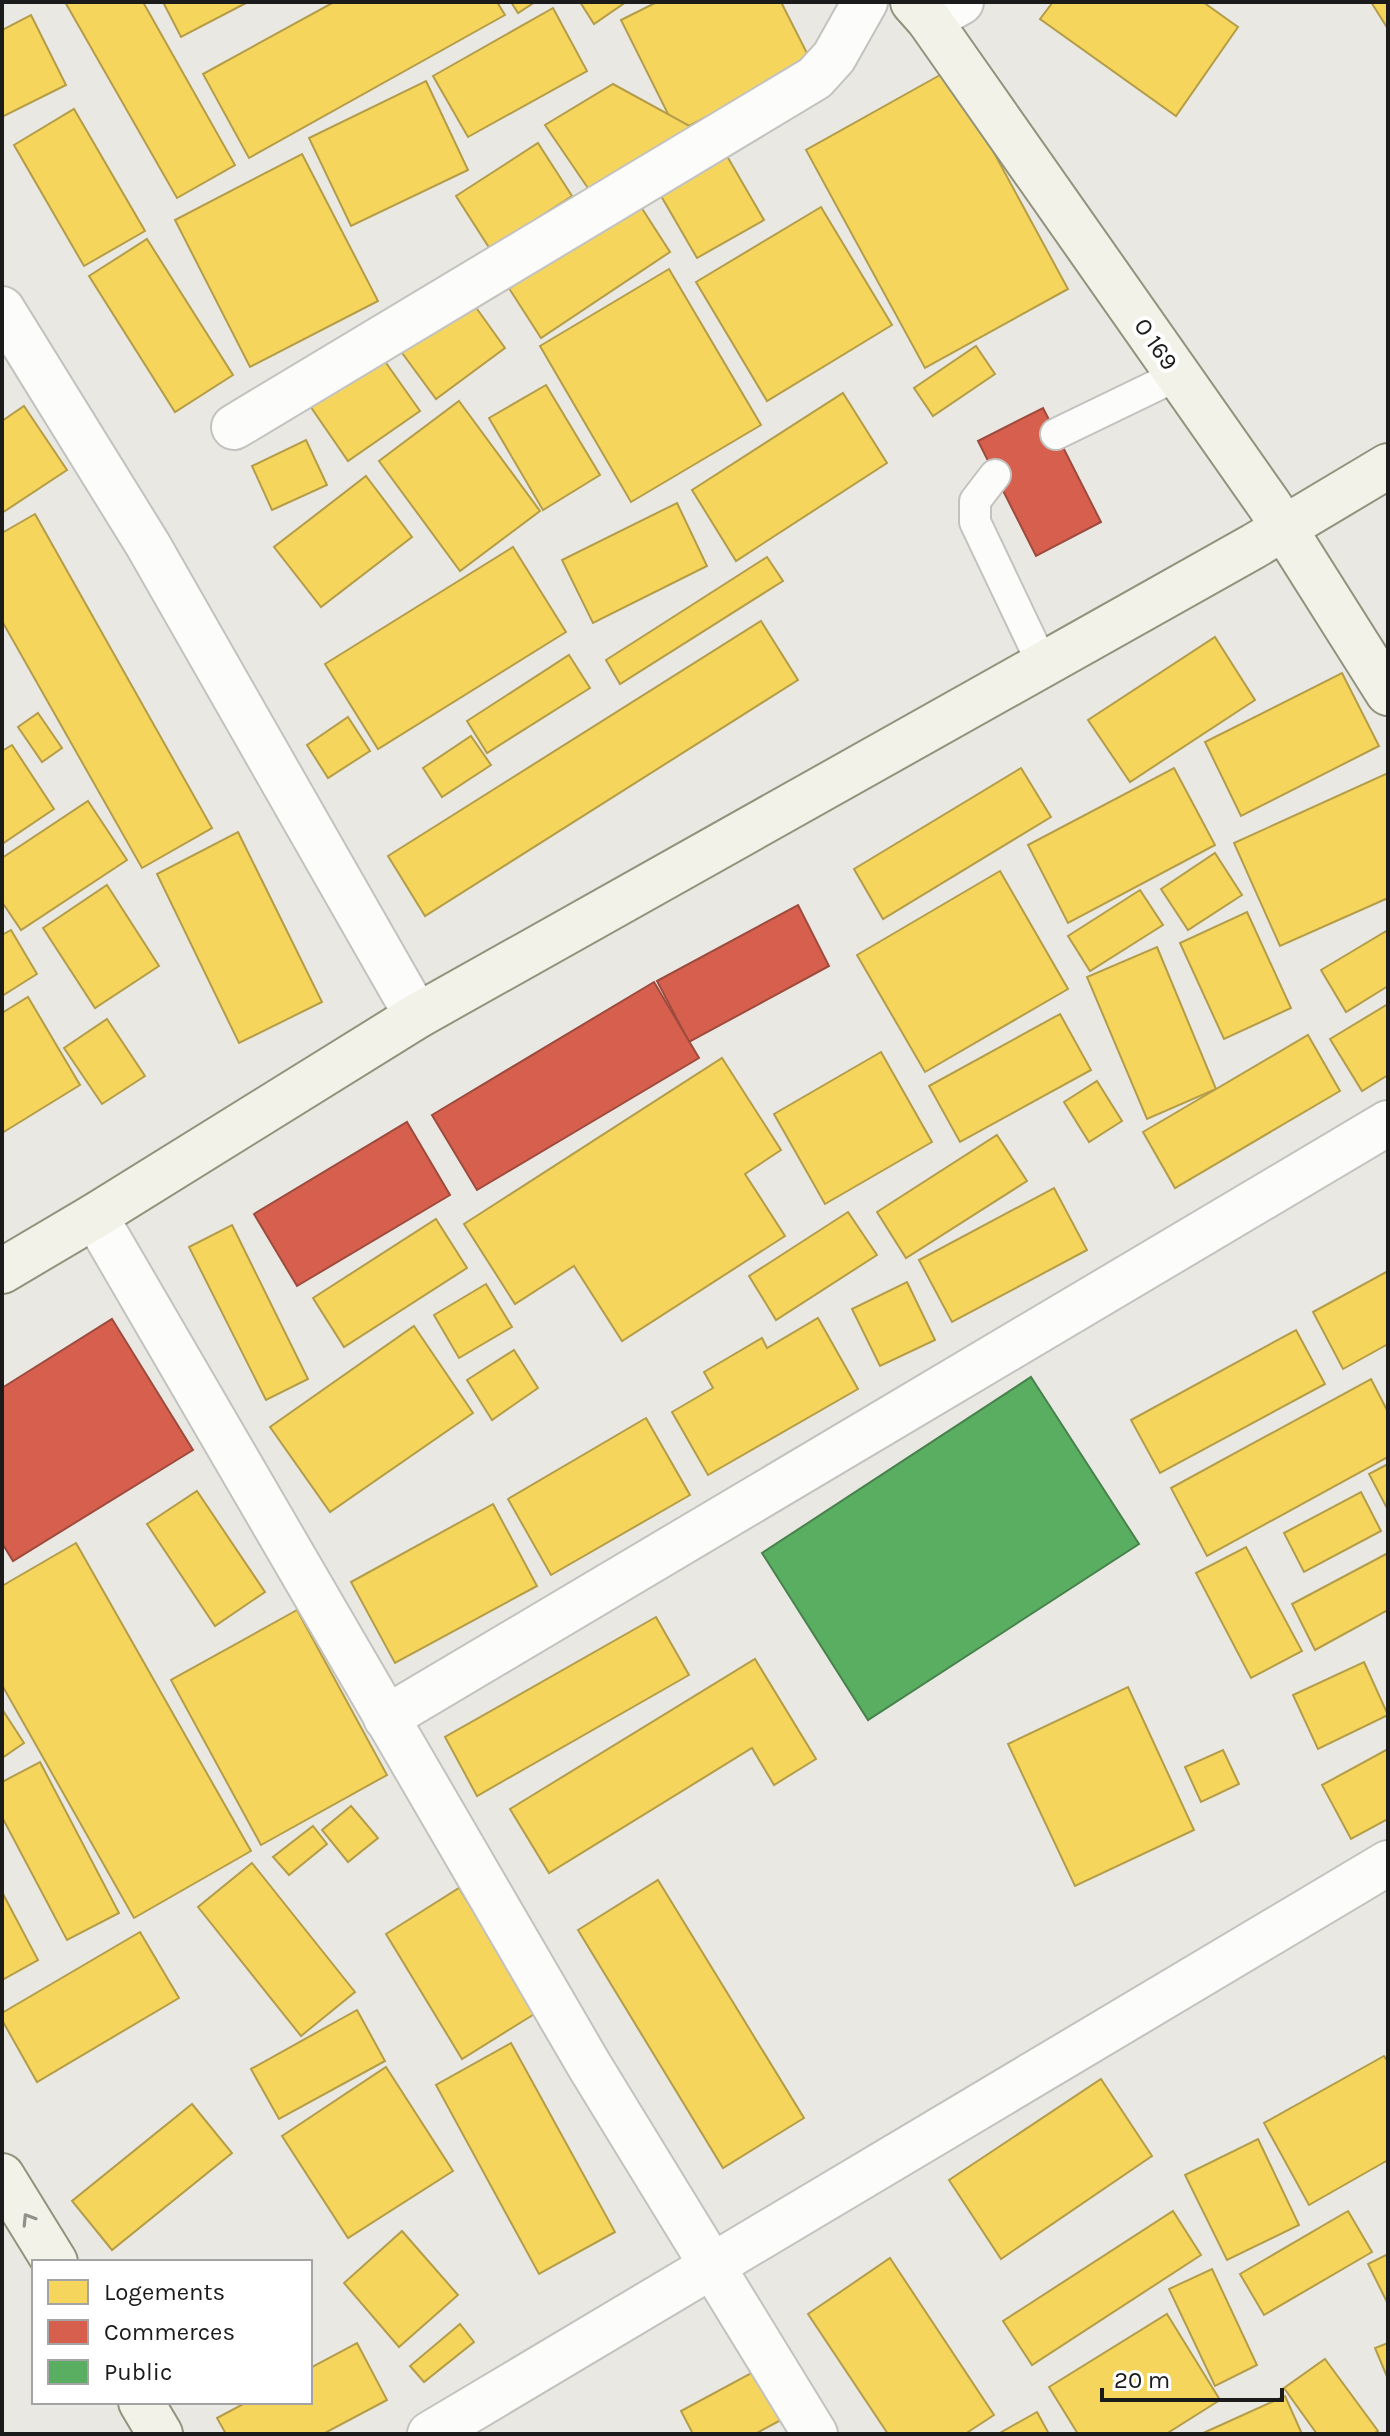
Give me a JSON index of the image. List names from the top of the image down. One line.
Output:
{"streets":{"street":["O 169"]},"legend":["Logements","Commerces","Public"],"scale_bar":"20 m"}
